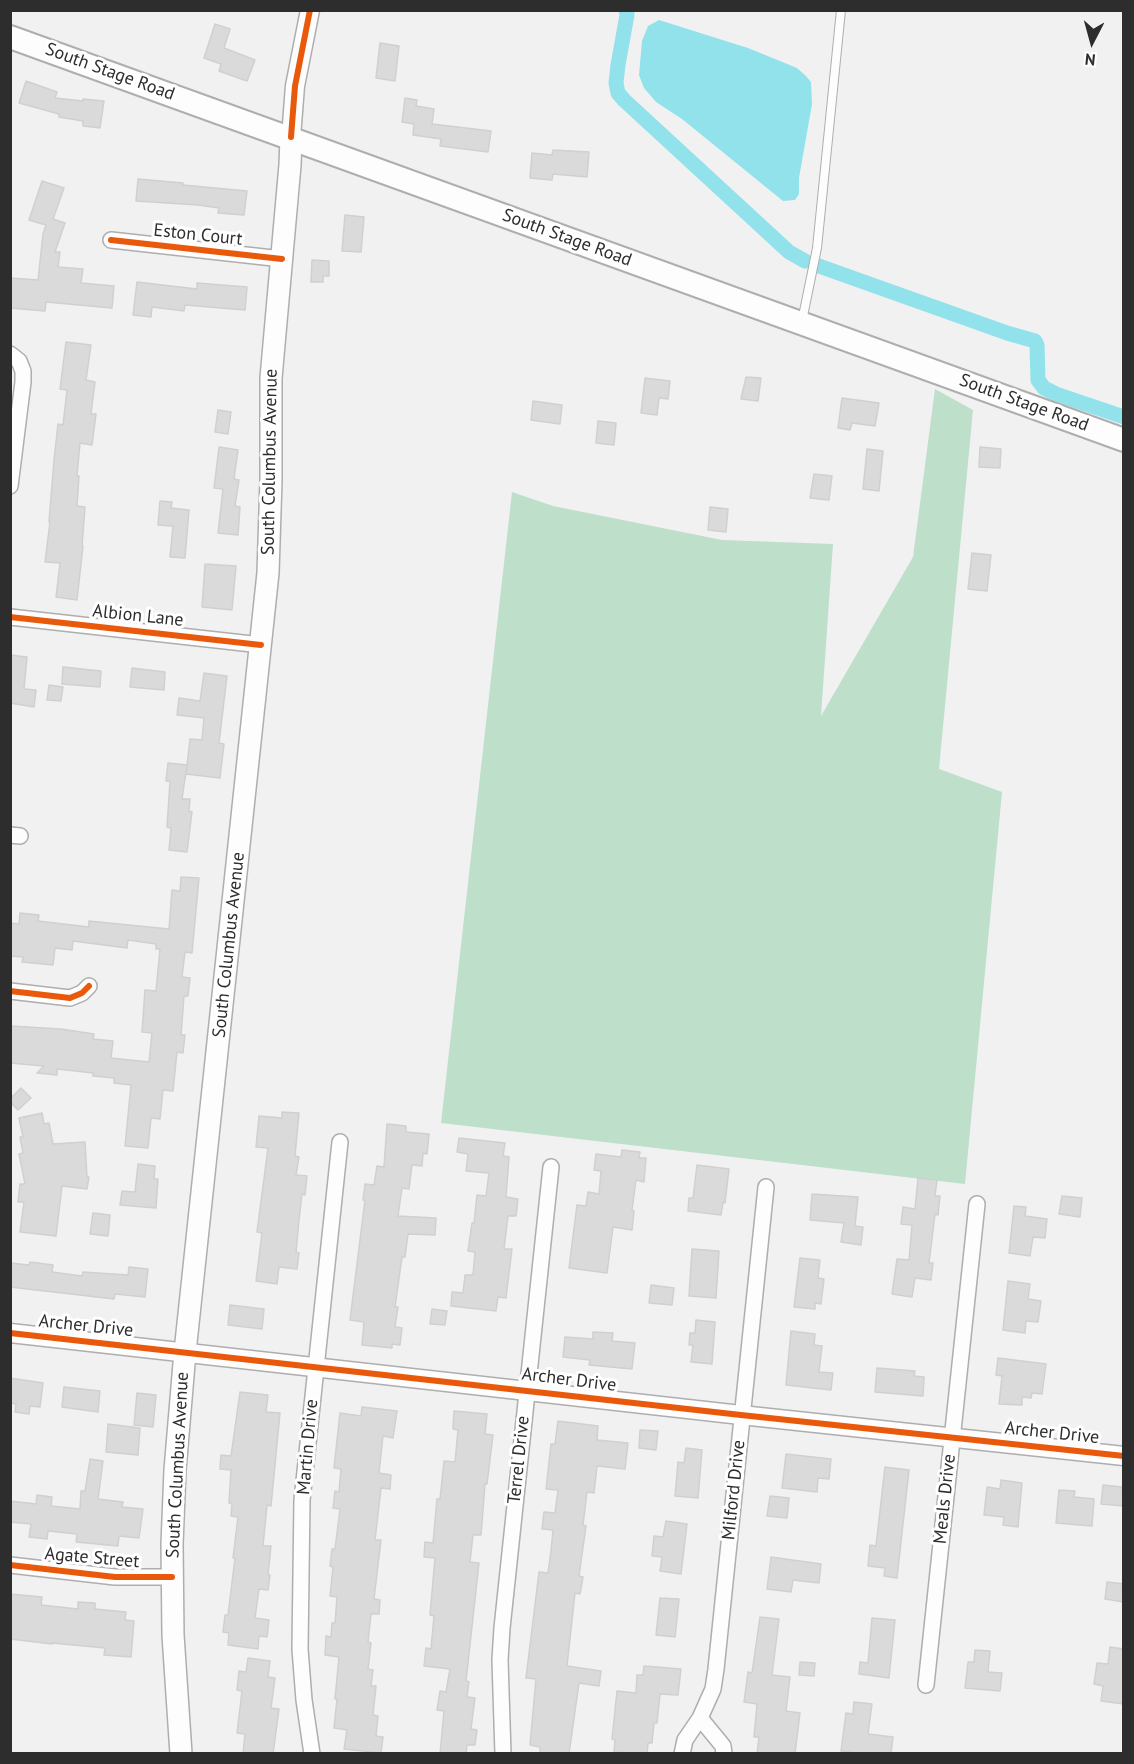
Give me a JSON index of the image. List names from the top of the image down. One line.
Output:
{"streets":{"main road":["South Stage Road","South Columbus Avenue"],"street":["Eston Court","Albion Lane","Archer Drive","Martin Drive","Terrel Drive","Milford Drive","Meals Drive","Agate Street"]},"crossings":[["South Stage Road","South Columbus Avenue"],["Eston Court","South Columbus Avenue"],["South Columbus Avenue","Albion Lane"],["South Columbus Avenue","Archer Drive"],["South Columbus Avenue","Agate Street"],["Archer Drive","Martin Drive"],["Archer Drive","Terrel Drive"],["Archer Drive","Milford Drive"],["Archer Drive","Meals Drive"]],"north":"bottom"}
